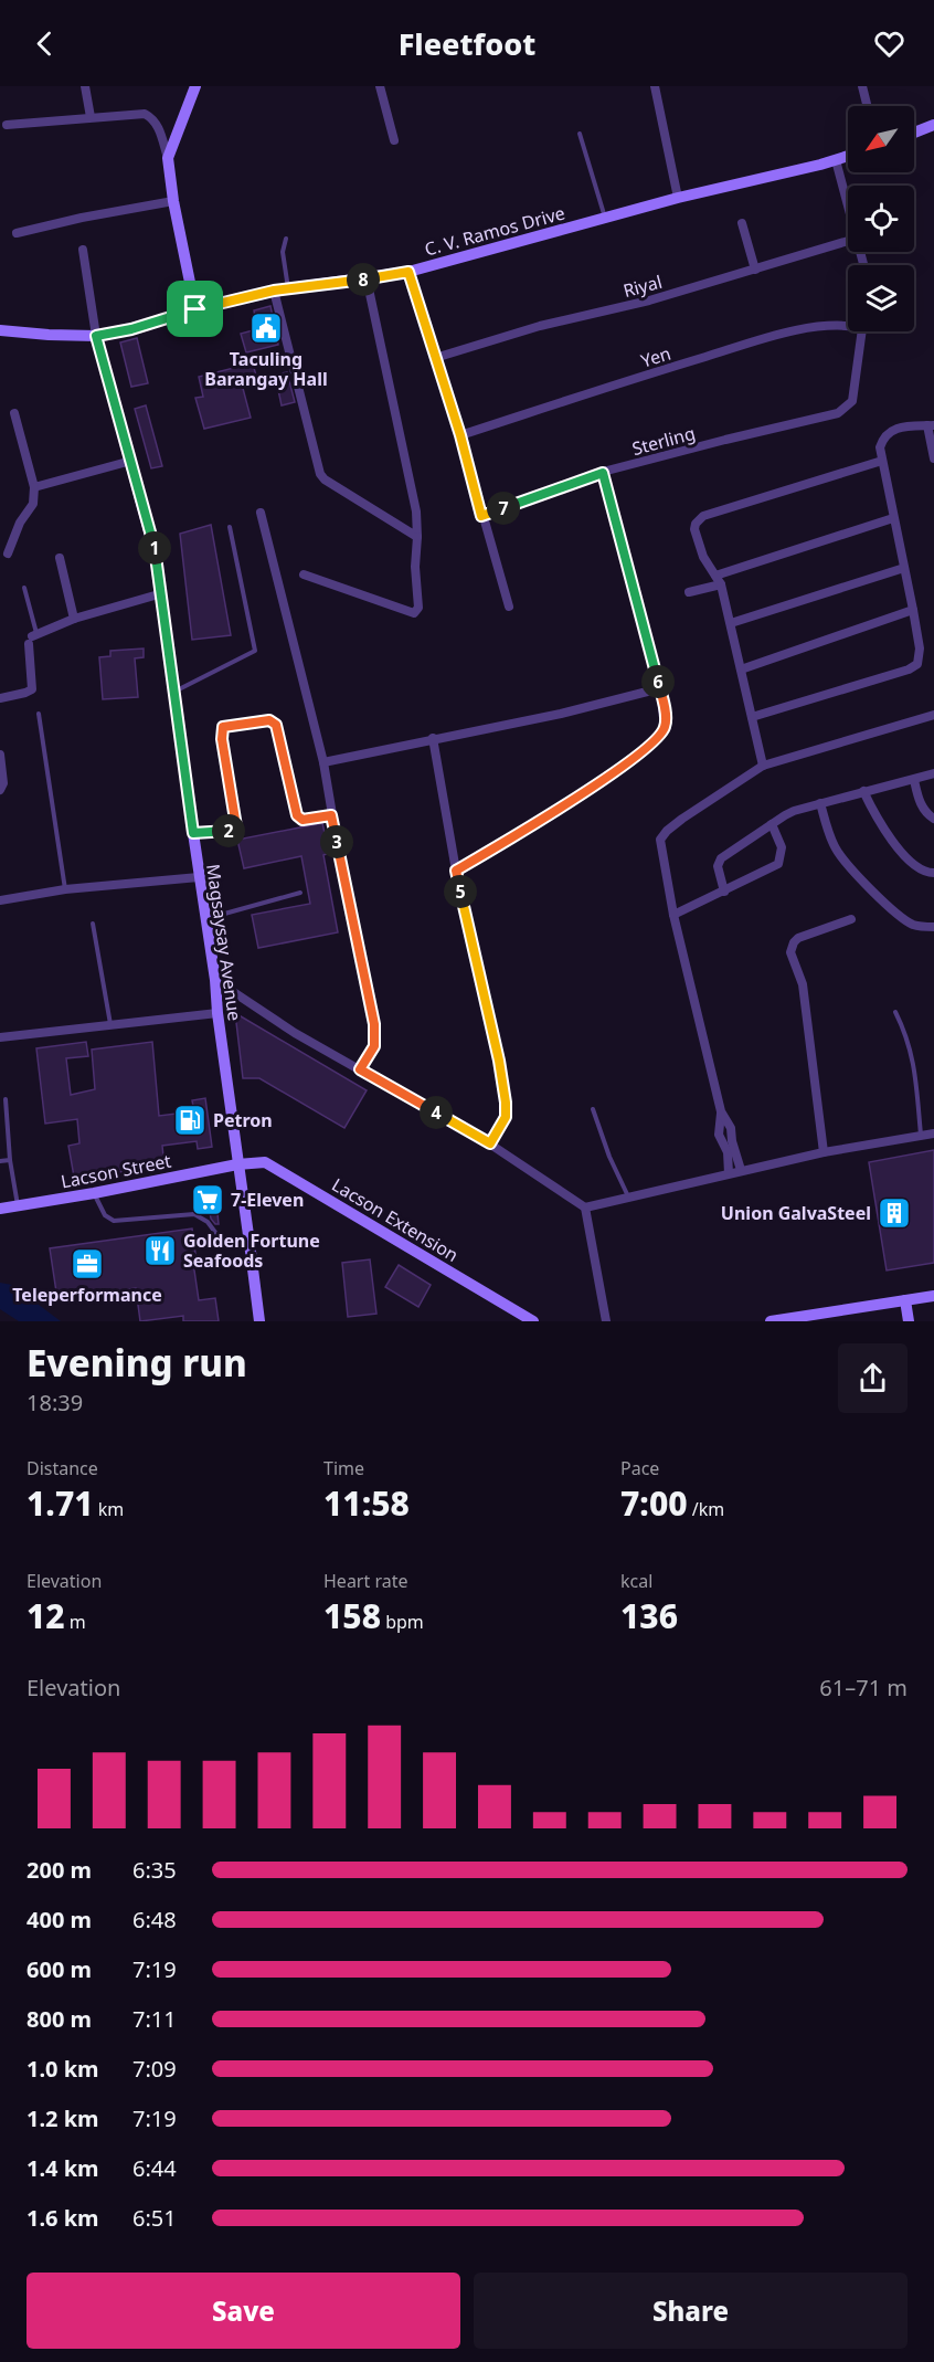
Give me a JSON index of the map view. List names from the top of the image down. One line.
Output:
{"streets":{"street":["C. V. Ramos Drive","Riyal","Yen","Sterling","Magsaysay Avenue","Lacson Street","Lacson Extension"]},"crossings":[["C. V. Ramos Drive","Magsaysay Avenue"],["Magsaysay Avenue","Lacson Street"],["Magsaysay Avenue","Lacson Extension"],["Lacson Street","Lacson Extension"]],"places":{"public building":["Taculing Barangay Hall"],"fuel station":["Petron"],"supermarket":["7-Eleven"],"building":["Union GalvaSteel"],"restaurant":["Golden Fortune Seafoods"],"office":["Teleperformance"]},"north":"bottom left","page":{"header":"Fleetfoot","pins":["8","7","1","6","2","3","5","4"],"heading":["Evening run","18:39"],"stats":[["Distance","1.71 km"],["Time","11:58"],["Pace","7:00 /km"],["Elevation","12 m"],["Heart rate","158 bpm"],["kcal","136"]],"chart":["Elevation","61–71 m"],"list":[{"name":"200 m","note":"6:35"},{"name":"400 m","note":"6:48"},{"name":"600 m","note":"7:19"},{"name":"800 m","note":"7:11"},{"name":"1.0 km","note":"7:09"},{"name":"1.2 km","note":"7:19"},{"name":"1.4 km","note":"6:44"},{"name":"1.6 km","note":"6:51"}],"buttons":["Save","Share"]}}
